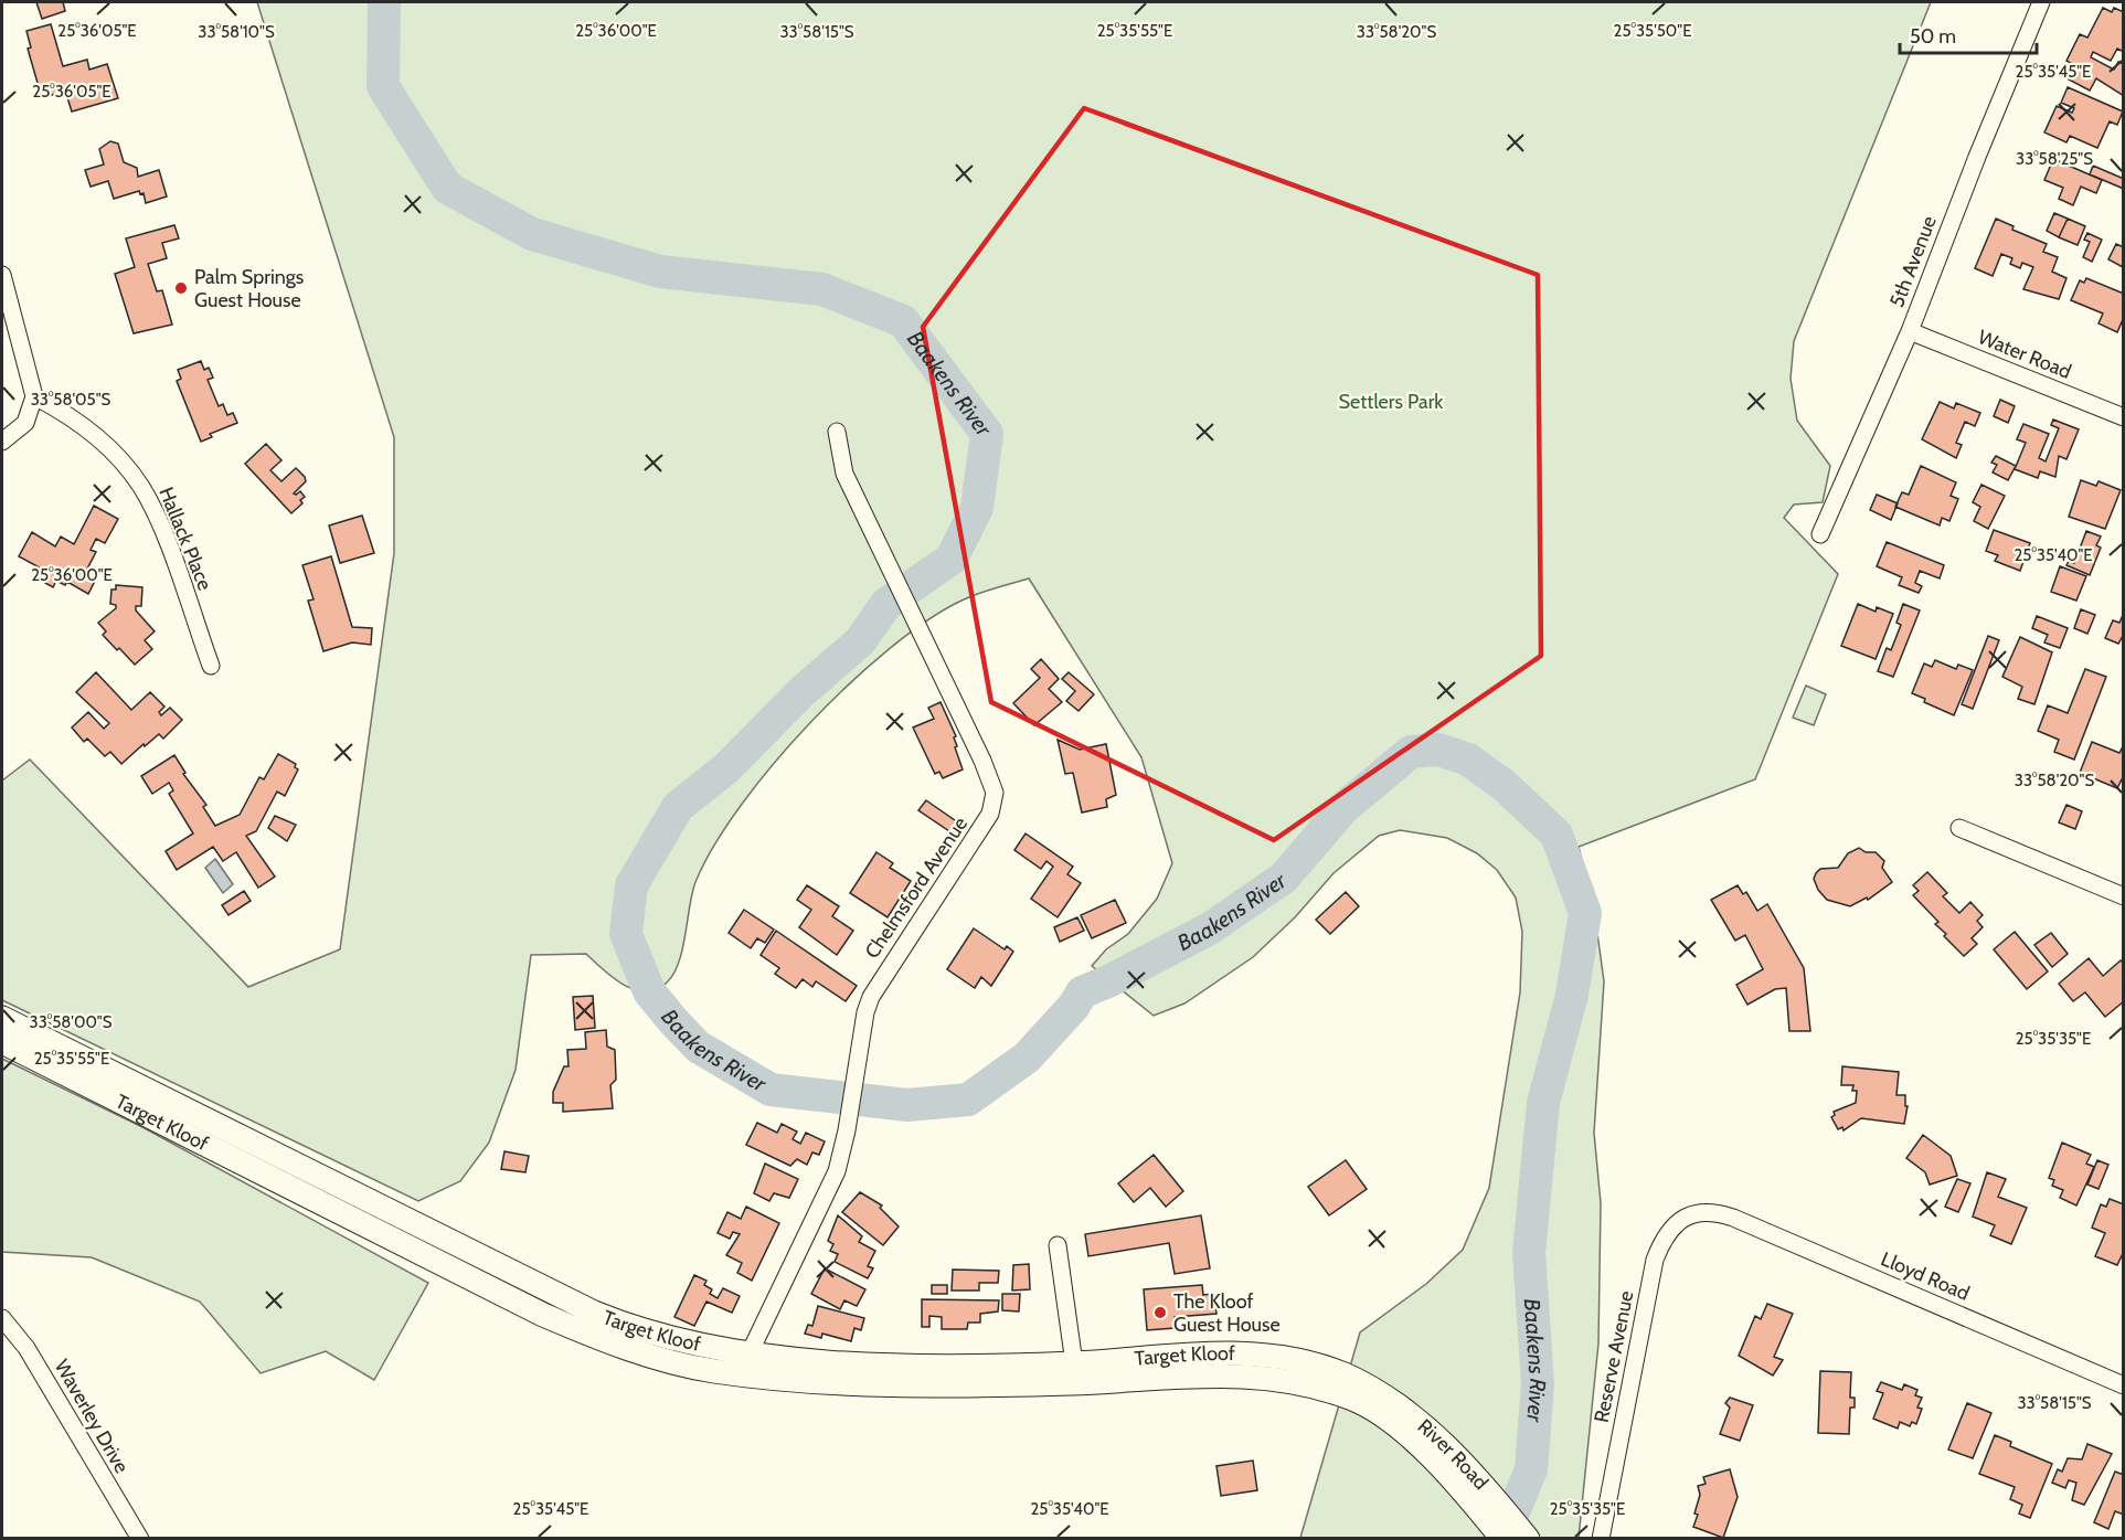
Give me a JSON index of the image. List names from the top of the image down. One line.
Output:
{"streets":{"main road":["Target Kloof","River Road"],"street":["5th Avenue","Water Road","Hallack Place","Chelmsford Avenue","Lloyd Road","Reserve Avenue","Waverley Drive"]},"crossings":[["5th Avenue","Water Road"],["Chelmsford Avenue","Target Kloof"],["Target Kloof","River Road"],["Lloyd Road","Reserve Avenue"]],"water":["Baakens River"],"parks":["Settlers Park"],"places":["Palm Springs Guest House","The Kloof Guest House"],"scale_bar":"50 m","coordinates":["25°36'05\"E","25°36'00\"E","25°35'55\"E","25°35'50\"E","33°58'10\"S","33°58'15\"S","33°58'20\"S","25°35'45\"E","33°58'25\"S","33°58'05\"S","25°35'40\"E","33°58'00\"S","25°35'35\"E"]}
